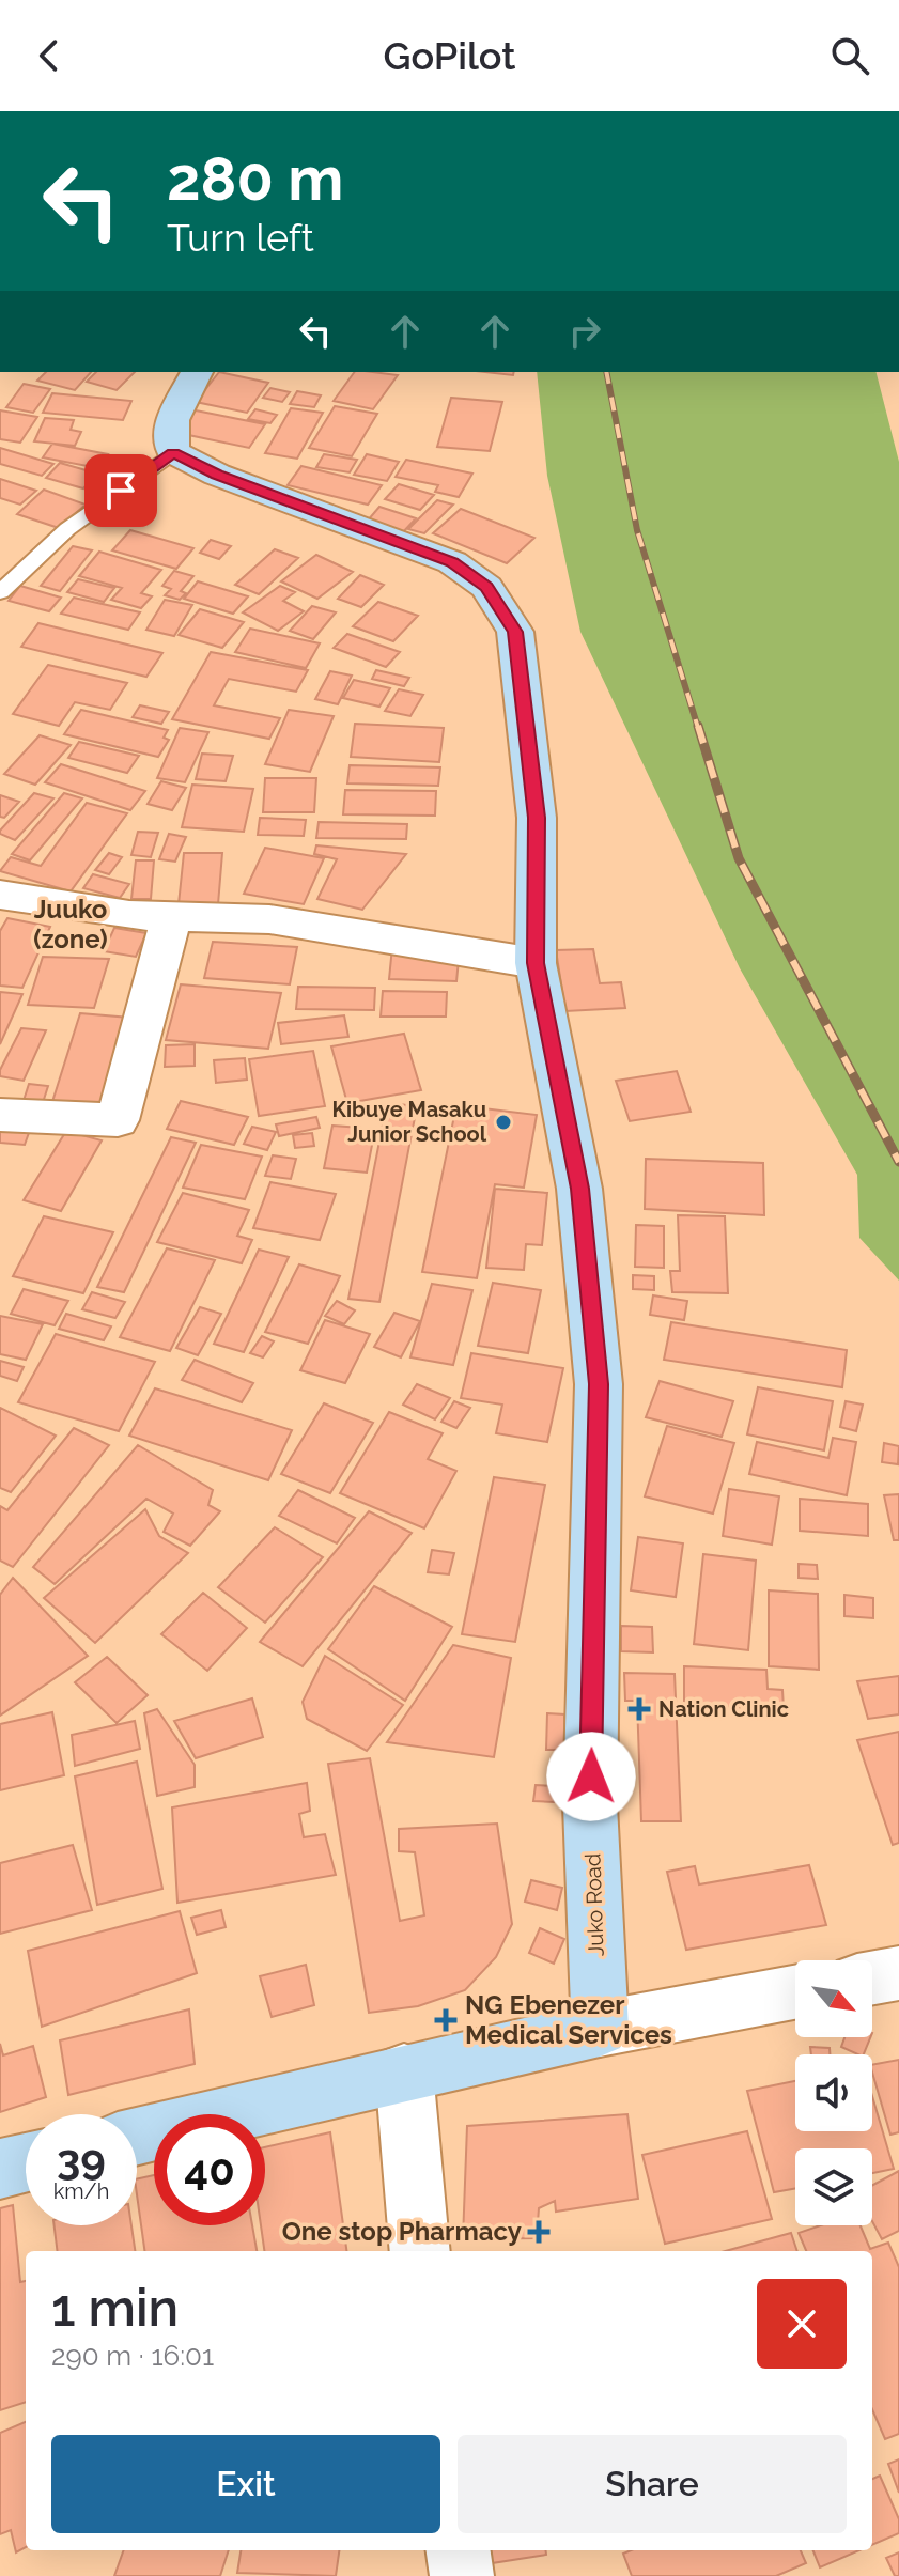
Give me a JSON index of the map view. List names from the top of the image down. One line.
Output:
{"streets":{"street":["Juko Road"]},"districts":["Juuko (zone)"],"places":{"other":["Kibuye Masaku Junior School"],"health":["Nation Clinic","NG Ebenezer Medical Services","One stop Pharmacy"]},"north":"bottom right","page":{"header":"GoPilot","turn":["280 m","Turn left"],"speed":"39 km/h","limit":"40","heading":["1 min","290 m · 16:01"],"buttons":["Exit","Share"]}}
